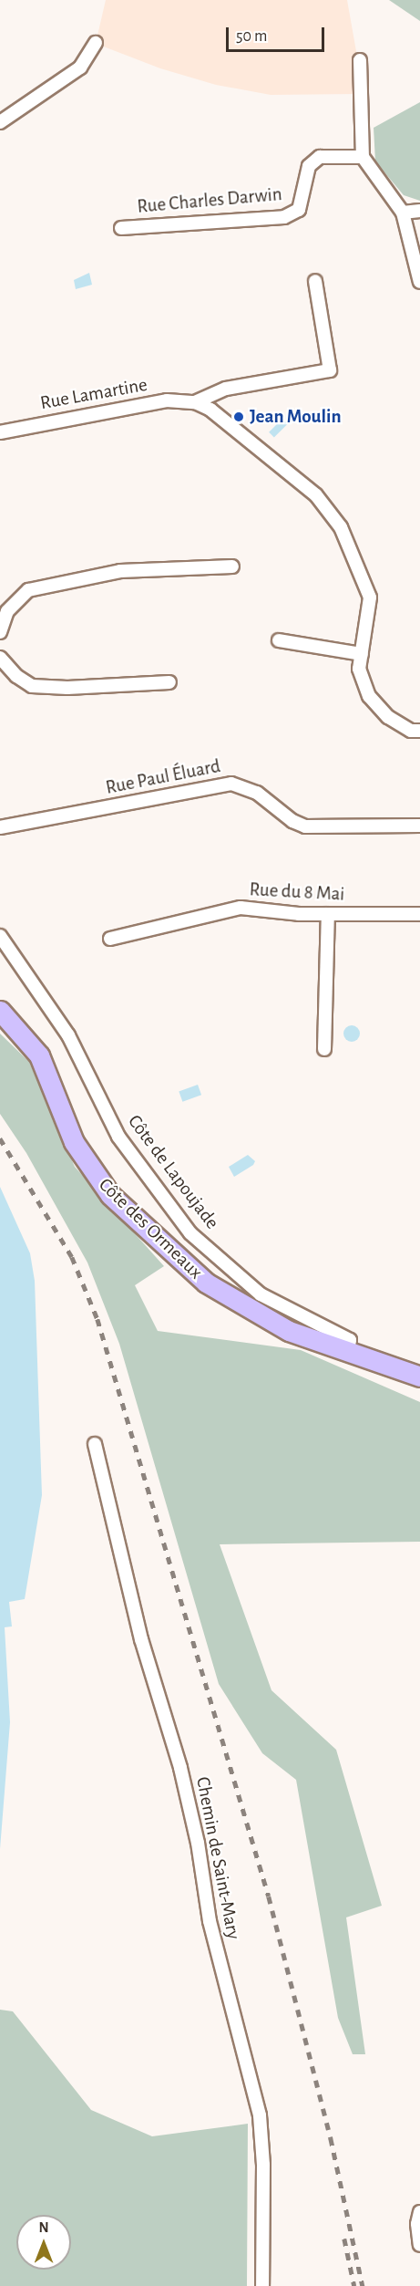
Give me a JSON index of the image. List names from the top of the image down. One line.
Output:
{"streets":{"main road":["Côte des Ormeaux"],"street":["Rue Charles Darwin","Rue Lamartine","Rue Paul Éluard","Rue du 8 Mai","Côte de Lapoujade","Chemin de Saint-Mary"]},"crossings":[["Côte de Lapoujade","Côte des Ormeaux"]],"places":["Jean Moulin"],"scale_bar":"50 m","north":"top"}
